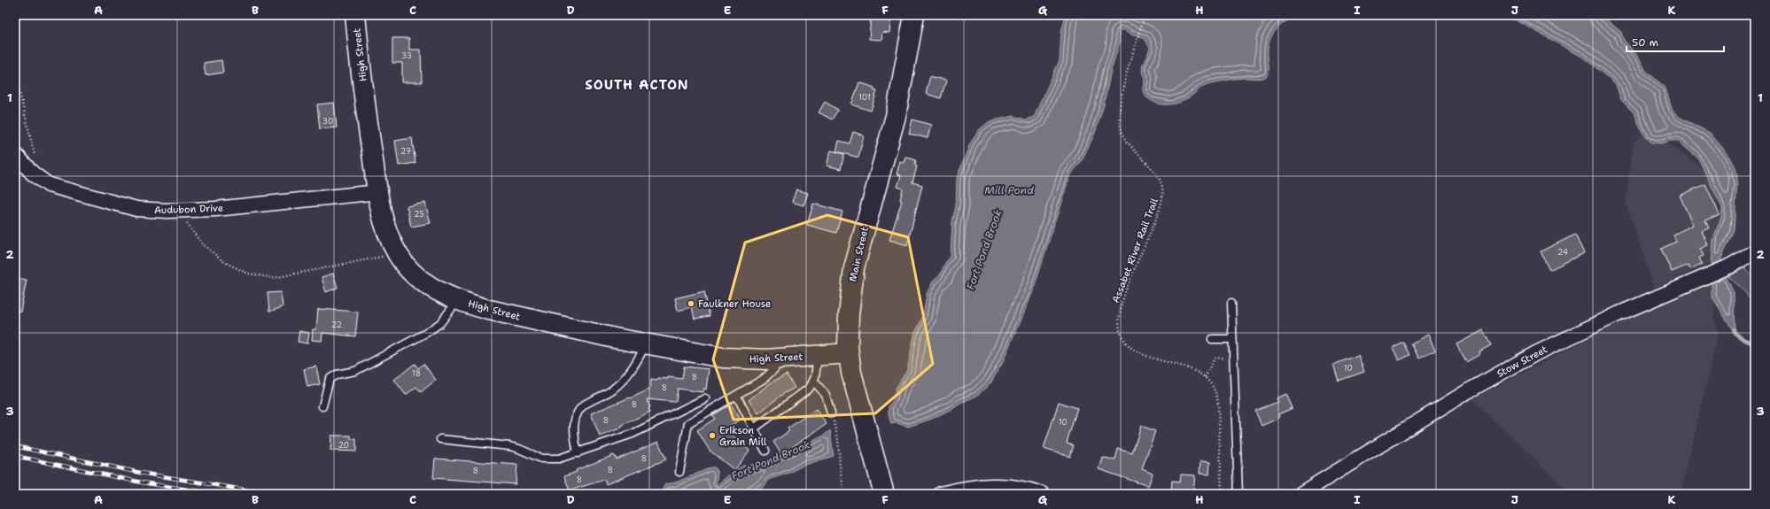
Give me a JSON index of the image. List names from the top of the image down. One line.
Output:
{"streets":{"street":["High Street","Audubon Drive","Main Street","Stow Street"],"path":["Assabet River Rail Trail"]},"crossings":[["High Street","Audubon Drive"],["High Street","Main Street"]],"districts":["SOUTH ACTON"],"water":["Mill Pond","Fort Pond Brook"],"places":["Faulkner House","Erikson Grain Mill"],"house_numbers":["33","101","30","27","25","24","22","10","18","8","8","8","8","10","20","8","8","8","8"],"scale_bar":"50 m","grid":{"columns":["A","B","C","D","E","F","G","H","I","J","K"],"rows":["1","2","3"]}}
